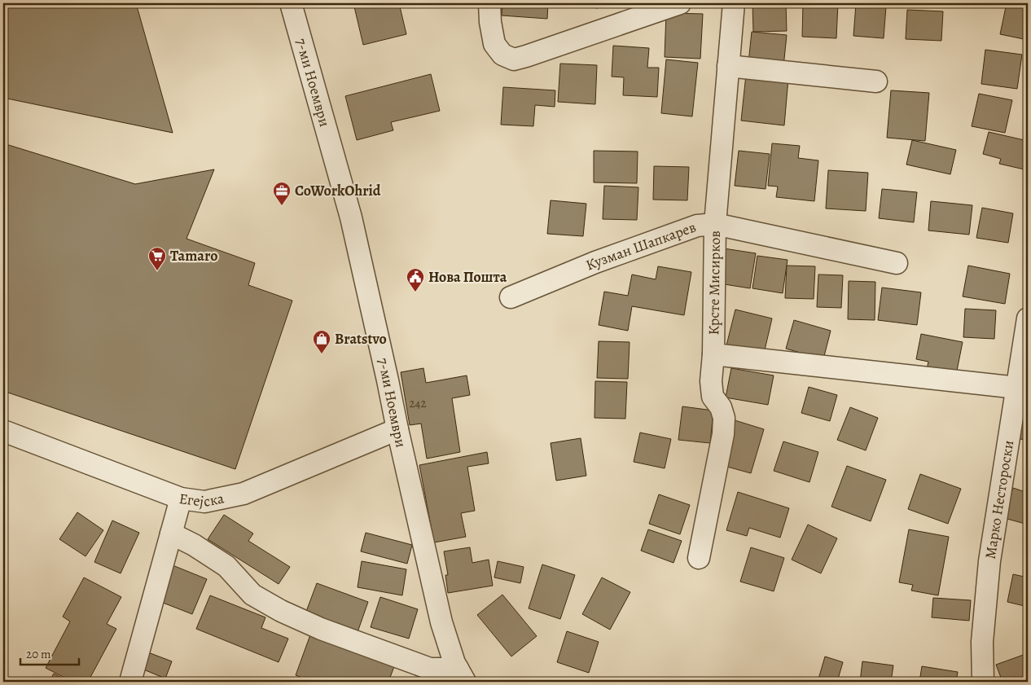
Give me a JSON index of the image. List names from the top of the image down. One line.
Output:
{"streets":{"street":["7-ми Ноември","Кузман Шапкарев","Крсте Мисирков","Егејска","Марко Нестороски"]},"crossings":[["7-ми Ноември","Егејска"],["Кузман Шапкарев","Крсте Мисирков"]],"places":{"office":["CoWorkOhrid"],"supermarket":["Tamaro"],"public building":["Нова Пошта"],"shop":["Bratstvo"]},"house_numbers":["242"],"scale_bar":"20 m"}
